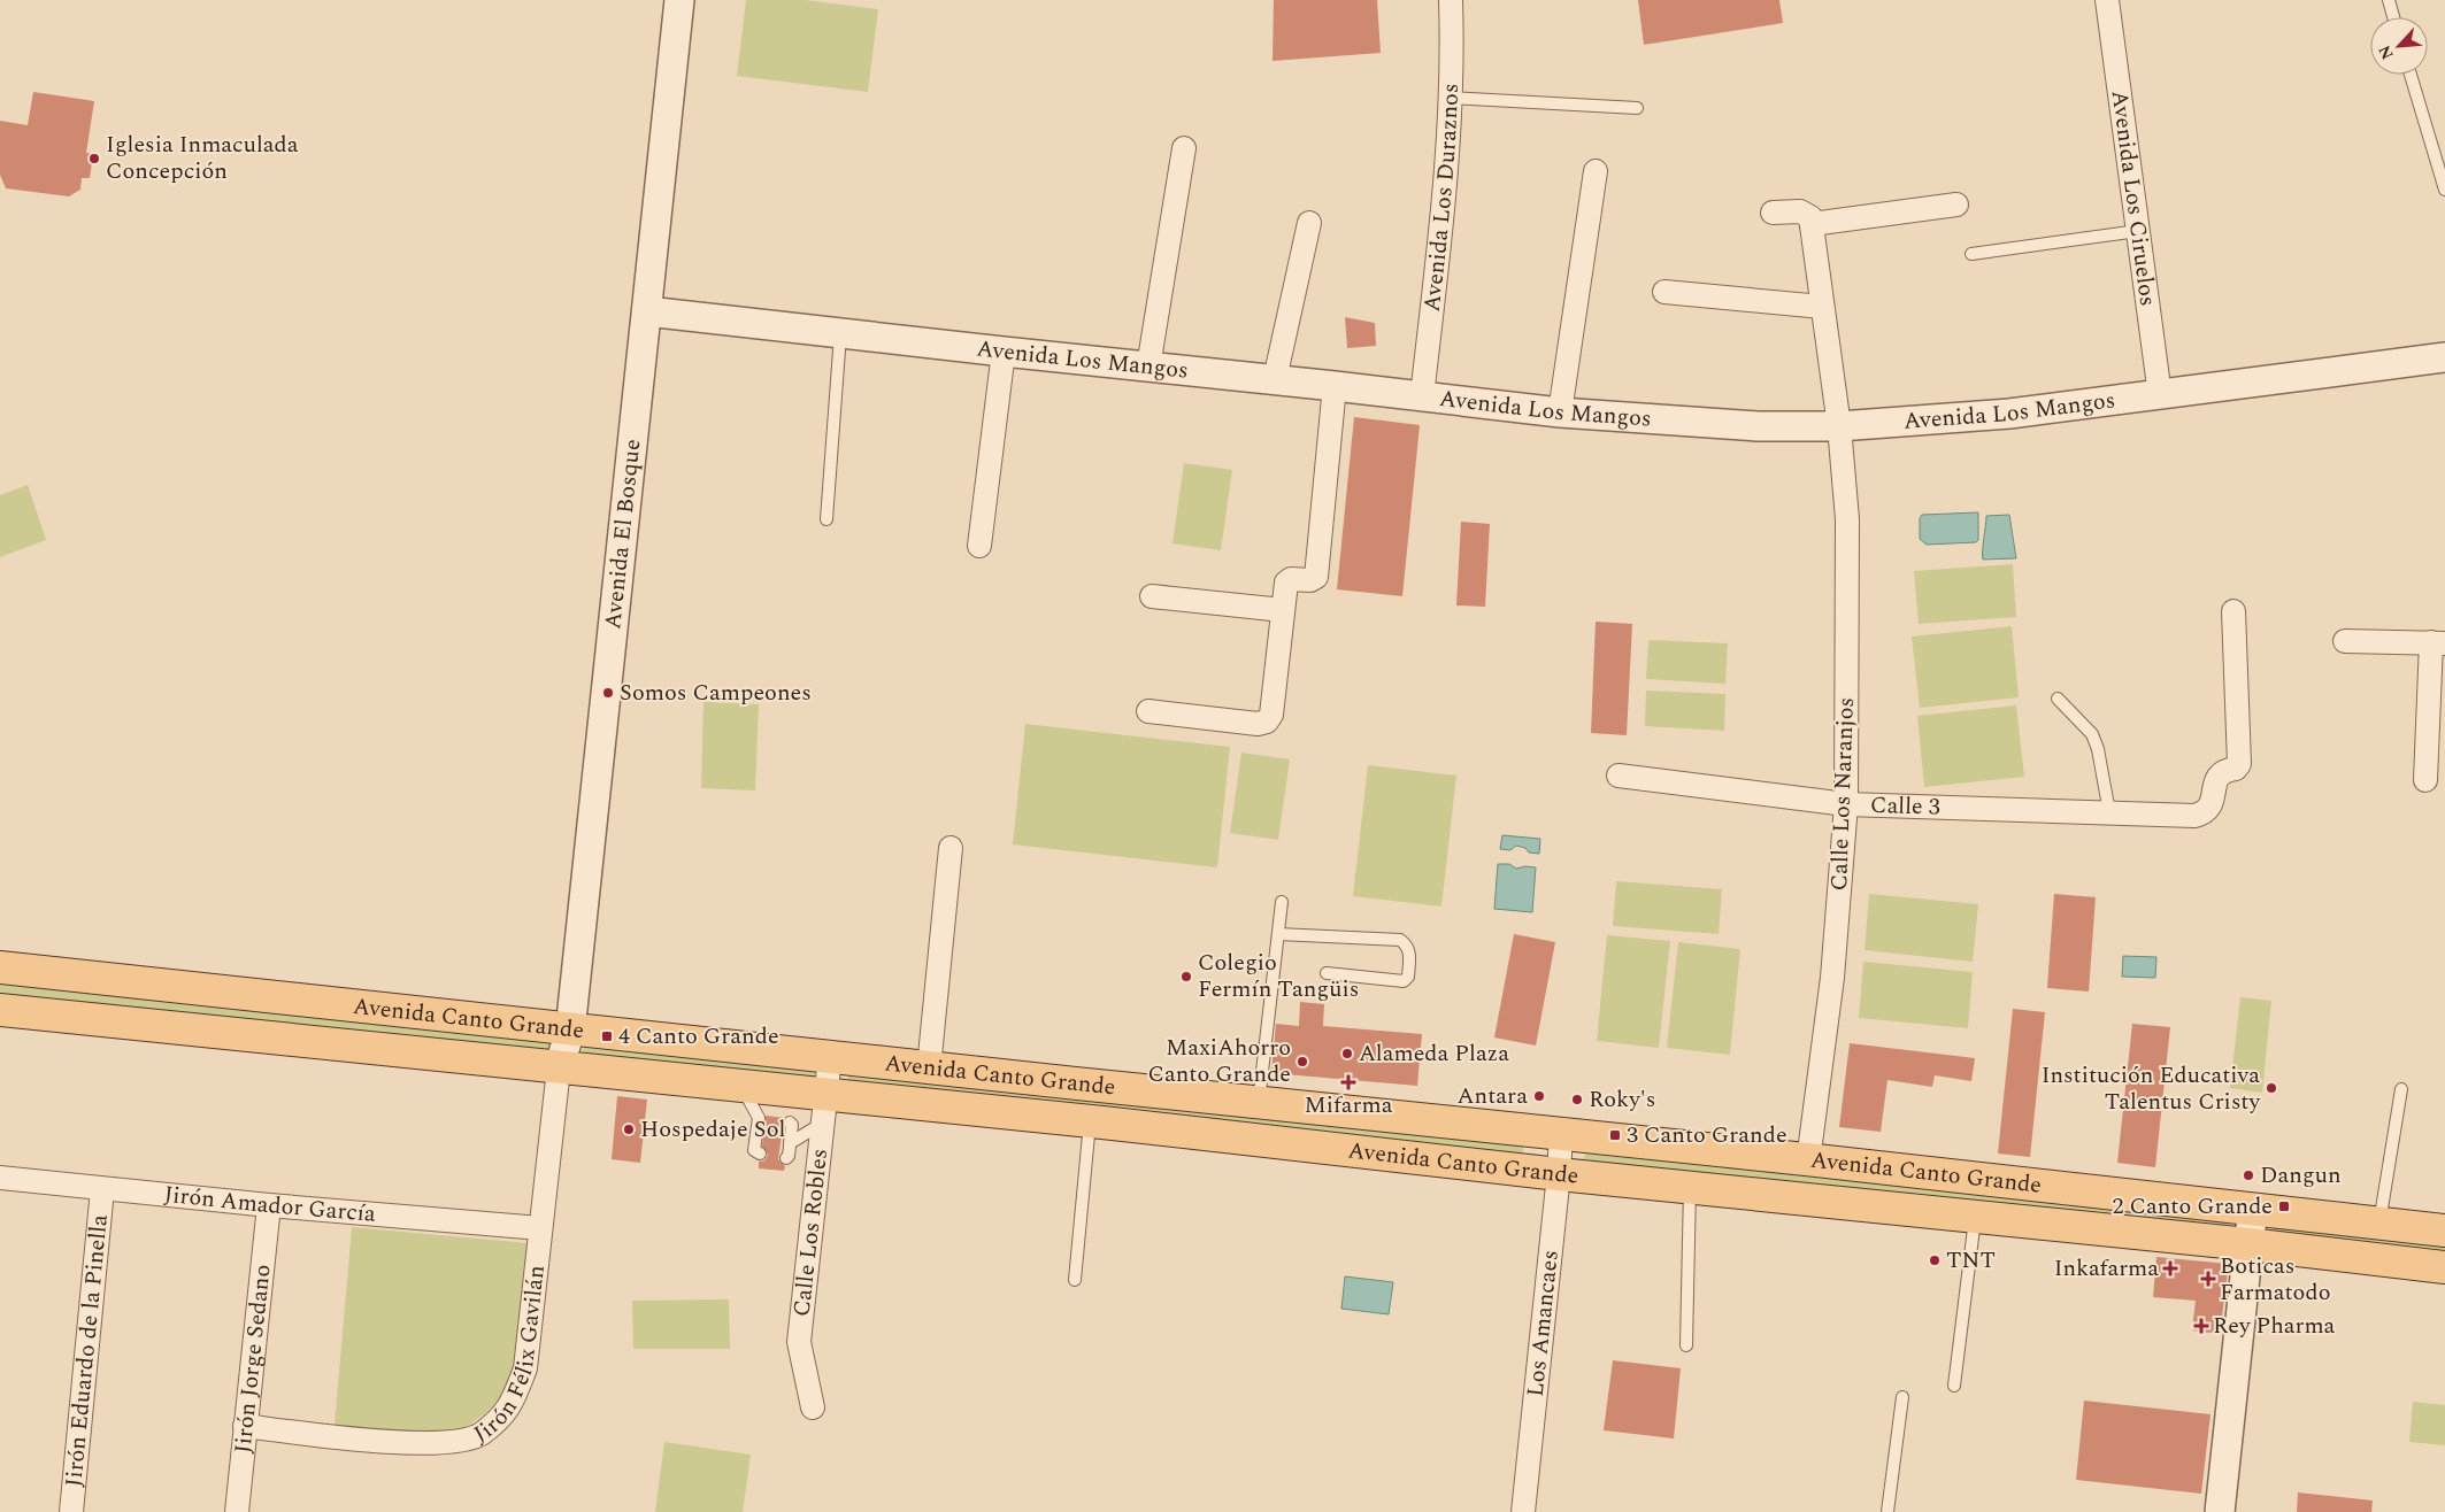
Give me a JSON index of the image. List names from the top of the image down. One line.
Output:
{"streets":{"main road":["Avenida Canto Grande"],"street":["Avenida Los Ciruelos","Avenida Los Duraznos","Avenida Los Mangos","Avenida El Bosque","Calle Los Naranjos","Calle 3","Jirón Amador García","Calle Los Robles","Los Amancaes","Jirón Félix Gavilán","Jirón Eduardo de la Pinella","Jirón Jorge Sedano"]},"crossings":[["Avenida Los Ciruelos","Avenida Los Mangos"],["Avenida Los Duraznos","Avenida Los Mangos"],["Avenida Los Mangos","Avenida El Bosque"],["Avenida Los Mangos","Calle Los Naranjos"],["Avenida El Bosque","Avenida Canto Grande"],["Avenida El Bosque","Jirón Félix Gavilán"],["Calle Los Naranjos","Calle 3"],["Calle Los Naranjos","Avenida Canto Grande"],["Avenida Canto Grande","Calle Los Robles"],["Avenida Canto Grande","Los Amancaes"],["Avenida Canto Grande","Jirón Félix Gavilán"],["Jirón Amador García","Jirón Félix Gavilán"],["Jirón Amador García","Jirón Eduardo de la Pinella"],["Jirón Amador García","Jirón Jorge Sedano"],["Jirón Félix Gavilán","Jirón Jorge Sedano"]],"places":{"other":["Iglesia Inmaculada Concepción","Somos Campeones","Colegio Fermín Tangüis","Alameda Plaza","MaxiAhorro Canto Grande","Institución Educativa Talentus Cristy","Antara","Roky's","Hospedaje Sol","Dangun","TNT"],"transit":["4 Canto Grande","3 Canto Grande","2 Canto Grande"],"health":["Mifarma","Inkafarma","Boticas Farmatodo","Rey Pharma"]},"north":"bottom left"}
